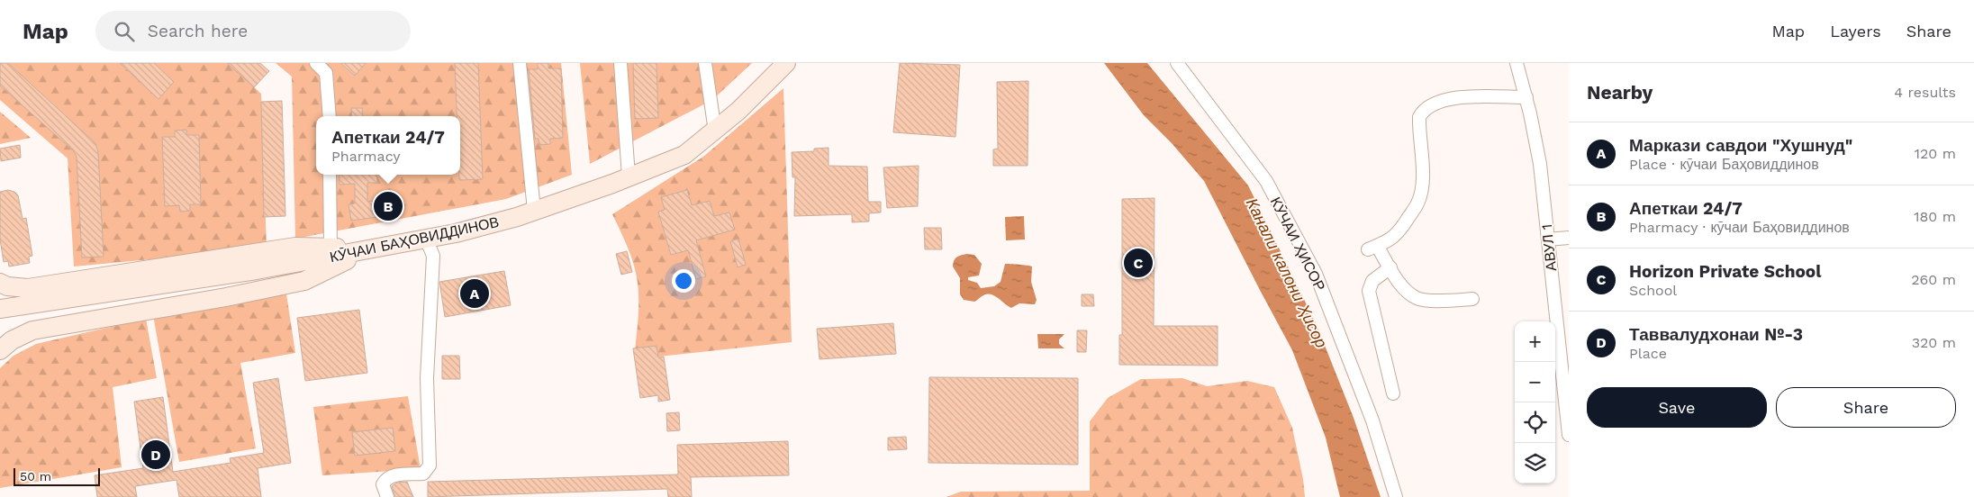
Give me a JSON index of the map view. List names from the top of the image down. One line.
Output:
{"streets":{"street":["КӮЧАИ БАҲОВИДДИНОВ","КӮЧАИ ҲИСОР","АВУЛ 1"]},"water":["Канали калони Ҳисор"],"scale_bar":"50 m","page":{"header":"Map","search":"Search here","nav":["Map","Layers","Share"],"heading":["Nearby","4 results"],"popup":["Апеткаи 24/7","Pharmacy"],"list":[{"mark":"A","name":"Маркази савдои \"Хушнуд\"","note":"Place · кӯчаи Баҳовиддинов","value":"120 m"},{"mark":"B","name":"Апеткаи 24/7","note":"Pharmacy · кӯчаи Баҳовиддинов","value":"180 m"},{"mark":"C","name":"Horizon Private School","note":"School","value":"260 m"},{"mark":"D","name":"Таввалудхонаи №-3","note":"Place","value":"320 m"}],"pins":["B","C","A","D"],"map_buttons":["+","−"],"buttons":["Save","Share"],"scale":"50 m"}}
